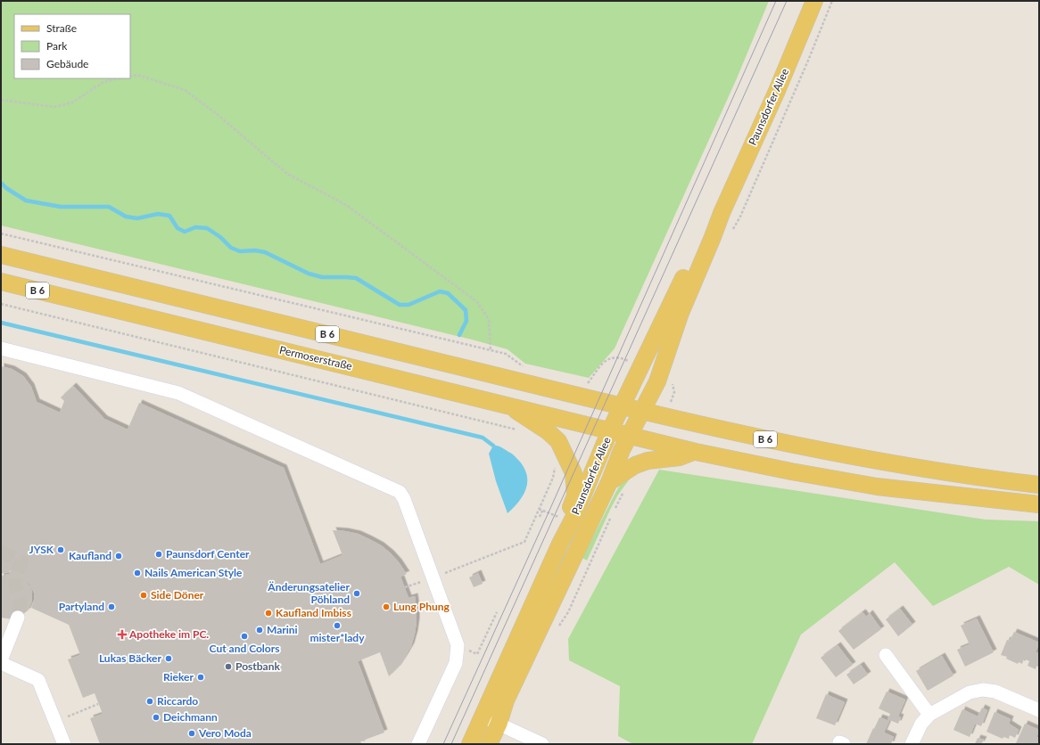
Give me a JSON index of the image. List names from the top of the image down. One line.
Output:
{"streets":{"main road":["Paunsdorfer Allee","B 6","Permoserstraße"]},"crossings":[["Paunsdorfer Allee","B 6"],["Paunsdorfer Allee","Permoserstraße"],["B 6","Permoserstraße"]],"places":{"other":["JYSK","Paunsdorf Center","Kaufland","Nails American Style","Änderungsatelier Pöhland","Side Döner","Partyland","Lung Phung","Kaufland Imbiss","mister*lady","Marini","Cut and Colors","Lukas Bäcker","Postbank","Rieker","Riccardo","Deichmann","Vero Moda"],"health":["Apotheke im PC."]},"legend":["Straße","Park","Gebäude"]}
